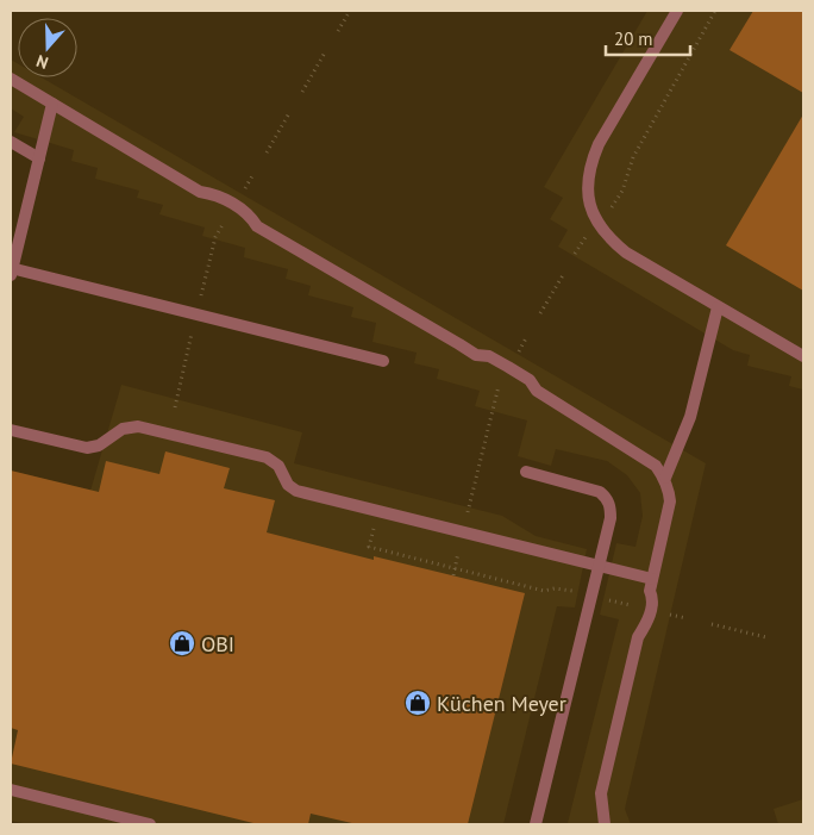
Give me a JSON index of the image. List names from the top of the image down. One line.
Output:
{"places":{"shop":["OBI","Küchen Meyer"]},"scale_bar":"20 m","north":"bottom"}
